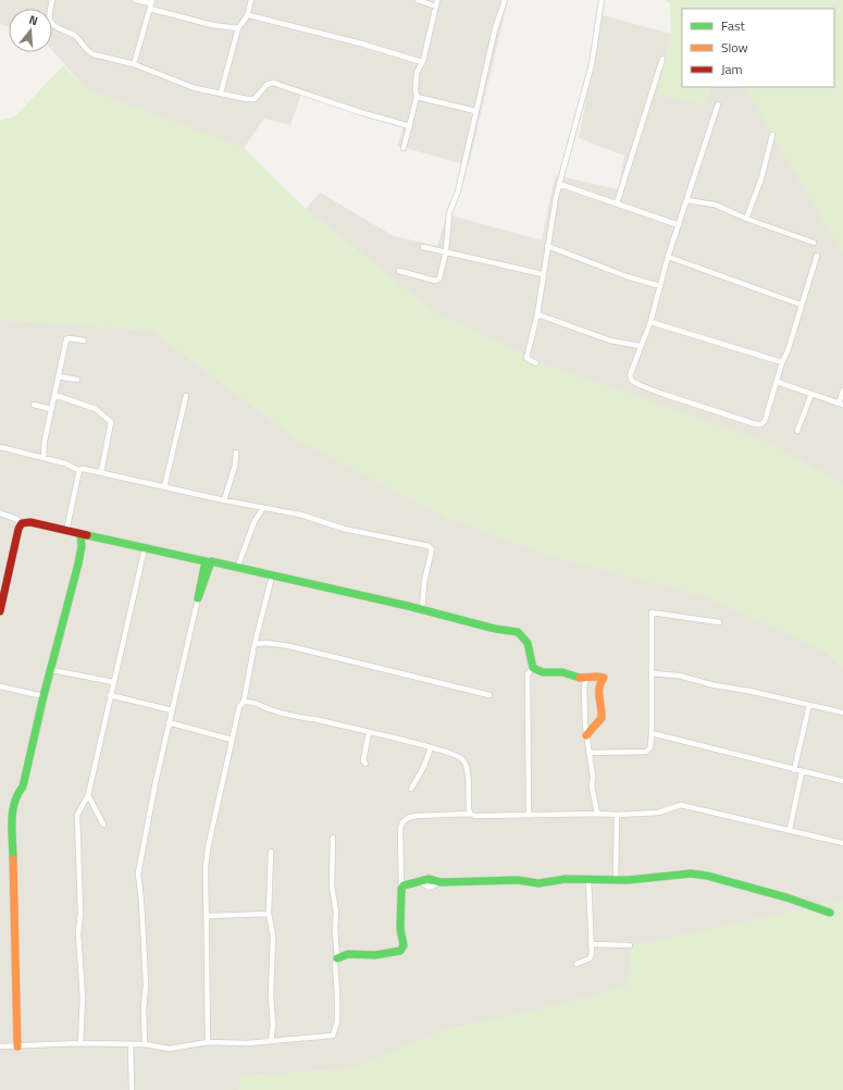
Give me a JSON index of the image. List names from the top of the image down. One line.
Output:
{"legend":["Fast","Slow","Jam"],"north":"top"}
